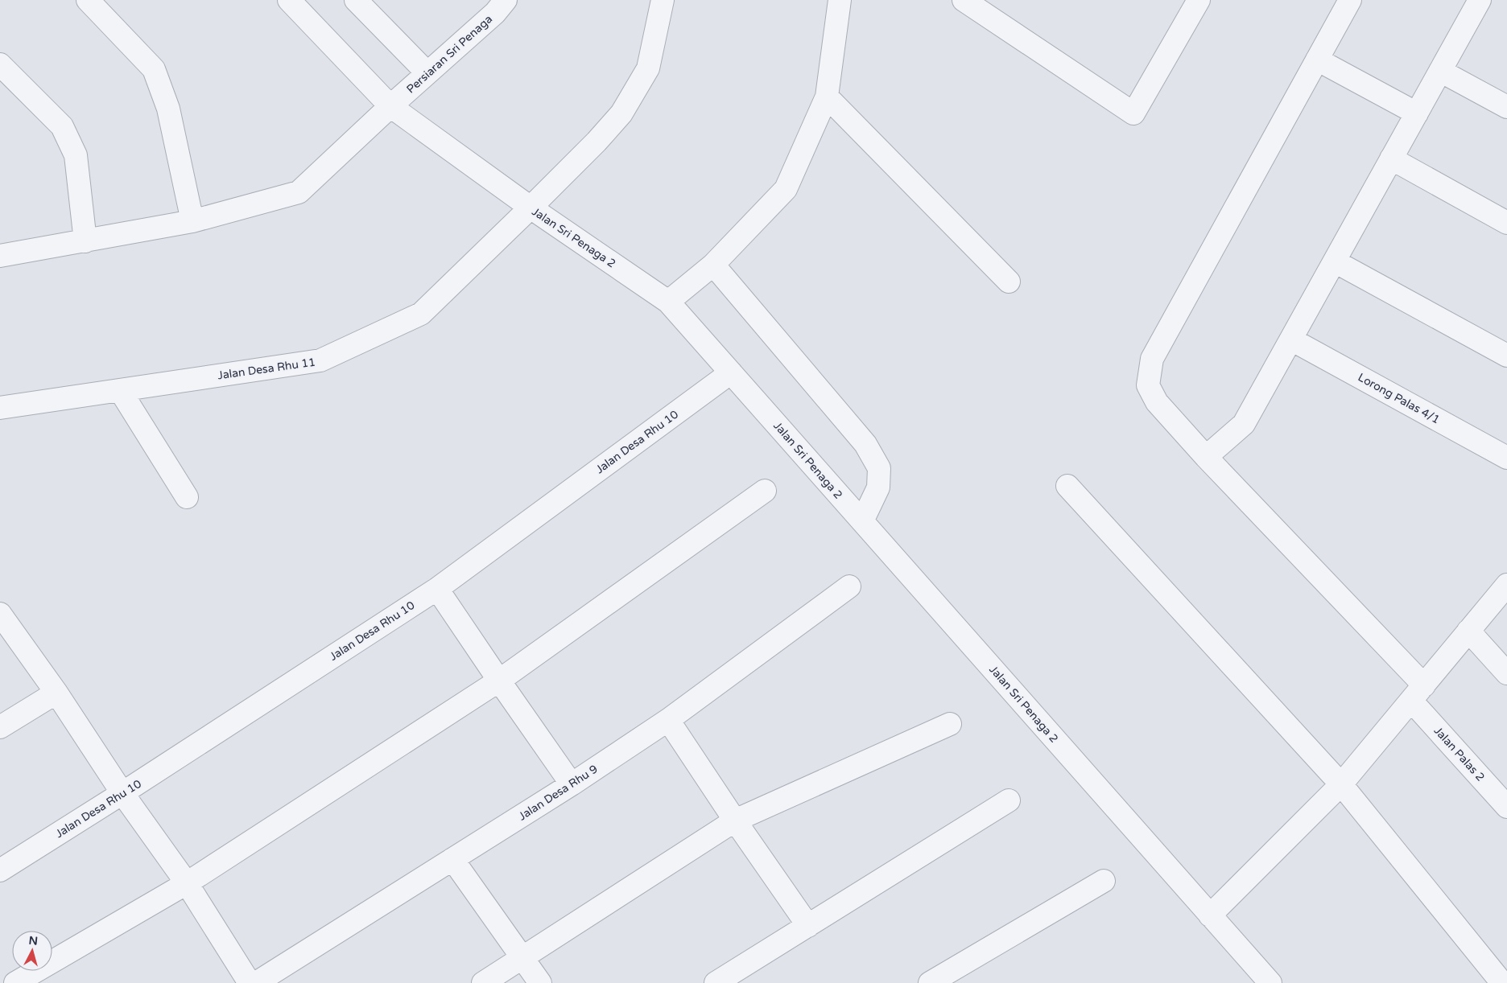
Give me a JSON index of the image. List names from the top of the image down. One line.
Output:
{"streets":{"street":["Persiaran Sri Penaga","Jalan Sri Penaga 2","Jalan Desa Rhu 11","Lorong Palas 4/1","Jalan Desa Rhu 10","Jalan Palas 2","Jalan Desa Rhu 9"]},"crossings":[["Persiaran Sri Penaga","Jalan Sri Penaga 2"],["Jalan Sri Penaga 2","Jalan Desa Rhu 11"],["Jalan Sri Penaga 2","Jalan Desa Rhu 10"]],"north":"top"}
